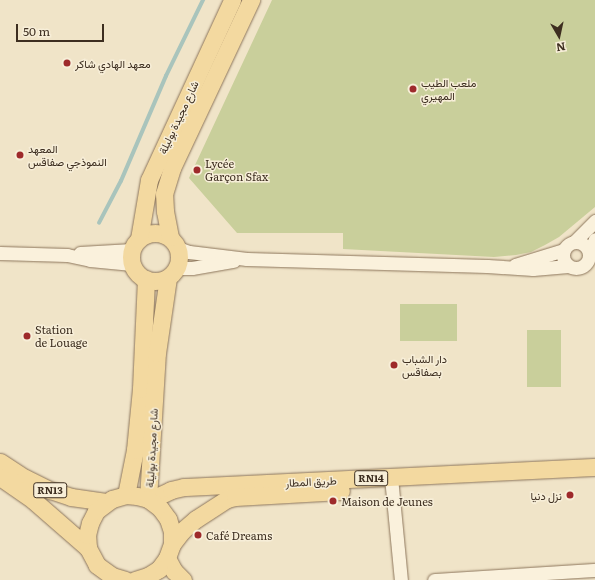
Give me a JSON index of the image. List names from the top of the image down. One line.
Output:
{"streets":{"main road":["شارع مجيدة بوليلة","RN14","طريق المطار","RN13"]},"crossings":[["شارع مجيدة بوليلة","طريق المطار"]],"places":["معهد الهادي شاكر","ملعب الطيب المهيري","المعهد النموذجي صفاقس","Lycée Garçon Sfax","Station de Louage","دار الشباب بصفاقس","نزل دنيا","Maison de Jeunes","Café Dreams"],"scale_bar":"50 m","north":"bottom"}
